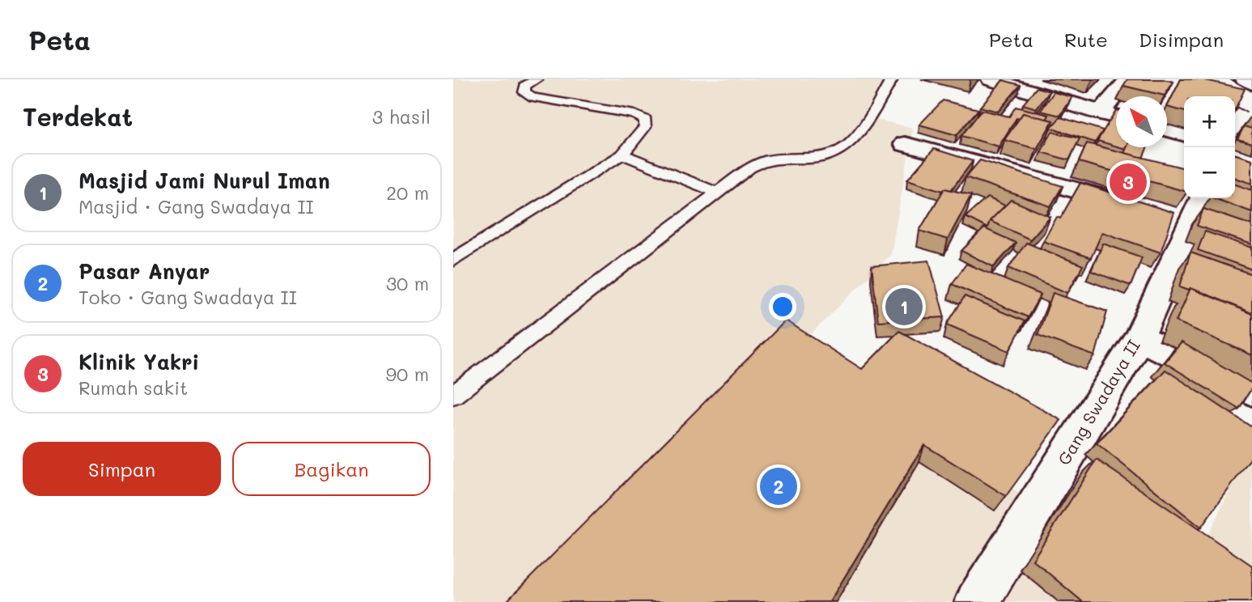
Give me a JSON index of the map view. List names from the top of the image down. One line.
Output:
{"streets":{"main road":["Gang Swadaya II"]},"north":"top left","page":{"header":"Peta","nav":["Peta","Rute","Disimpan"],"heading":["Terdekat","3 hasil"],"map_buttons":["+","−"],"list":[{"mark":"1","name":"Masjid Jami Nurul Iman","note":"Masjid · Gang Swadaya II","value":"20 m"},{"mark":"2","name":"Pasar Anyar","note":"Toko · Gang Swadaya II","value":"30 m"},{"mark":"3","name":"Klinik Yakri","note":"Rumah sakit","value":"90 m"}],"pins":["3","1","2"],"buttons":["Simpan","Bagikan"]}}
